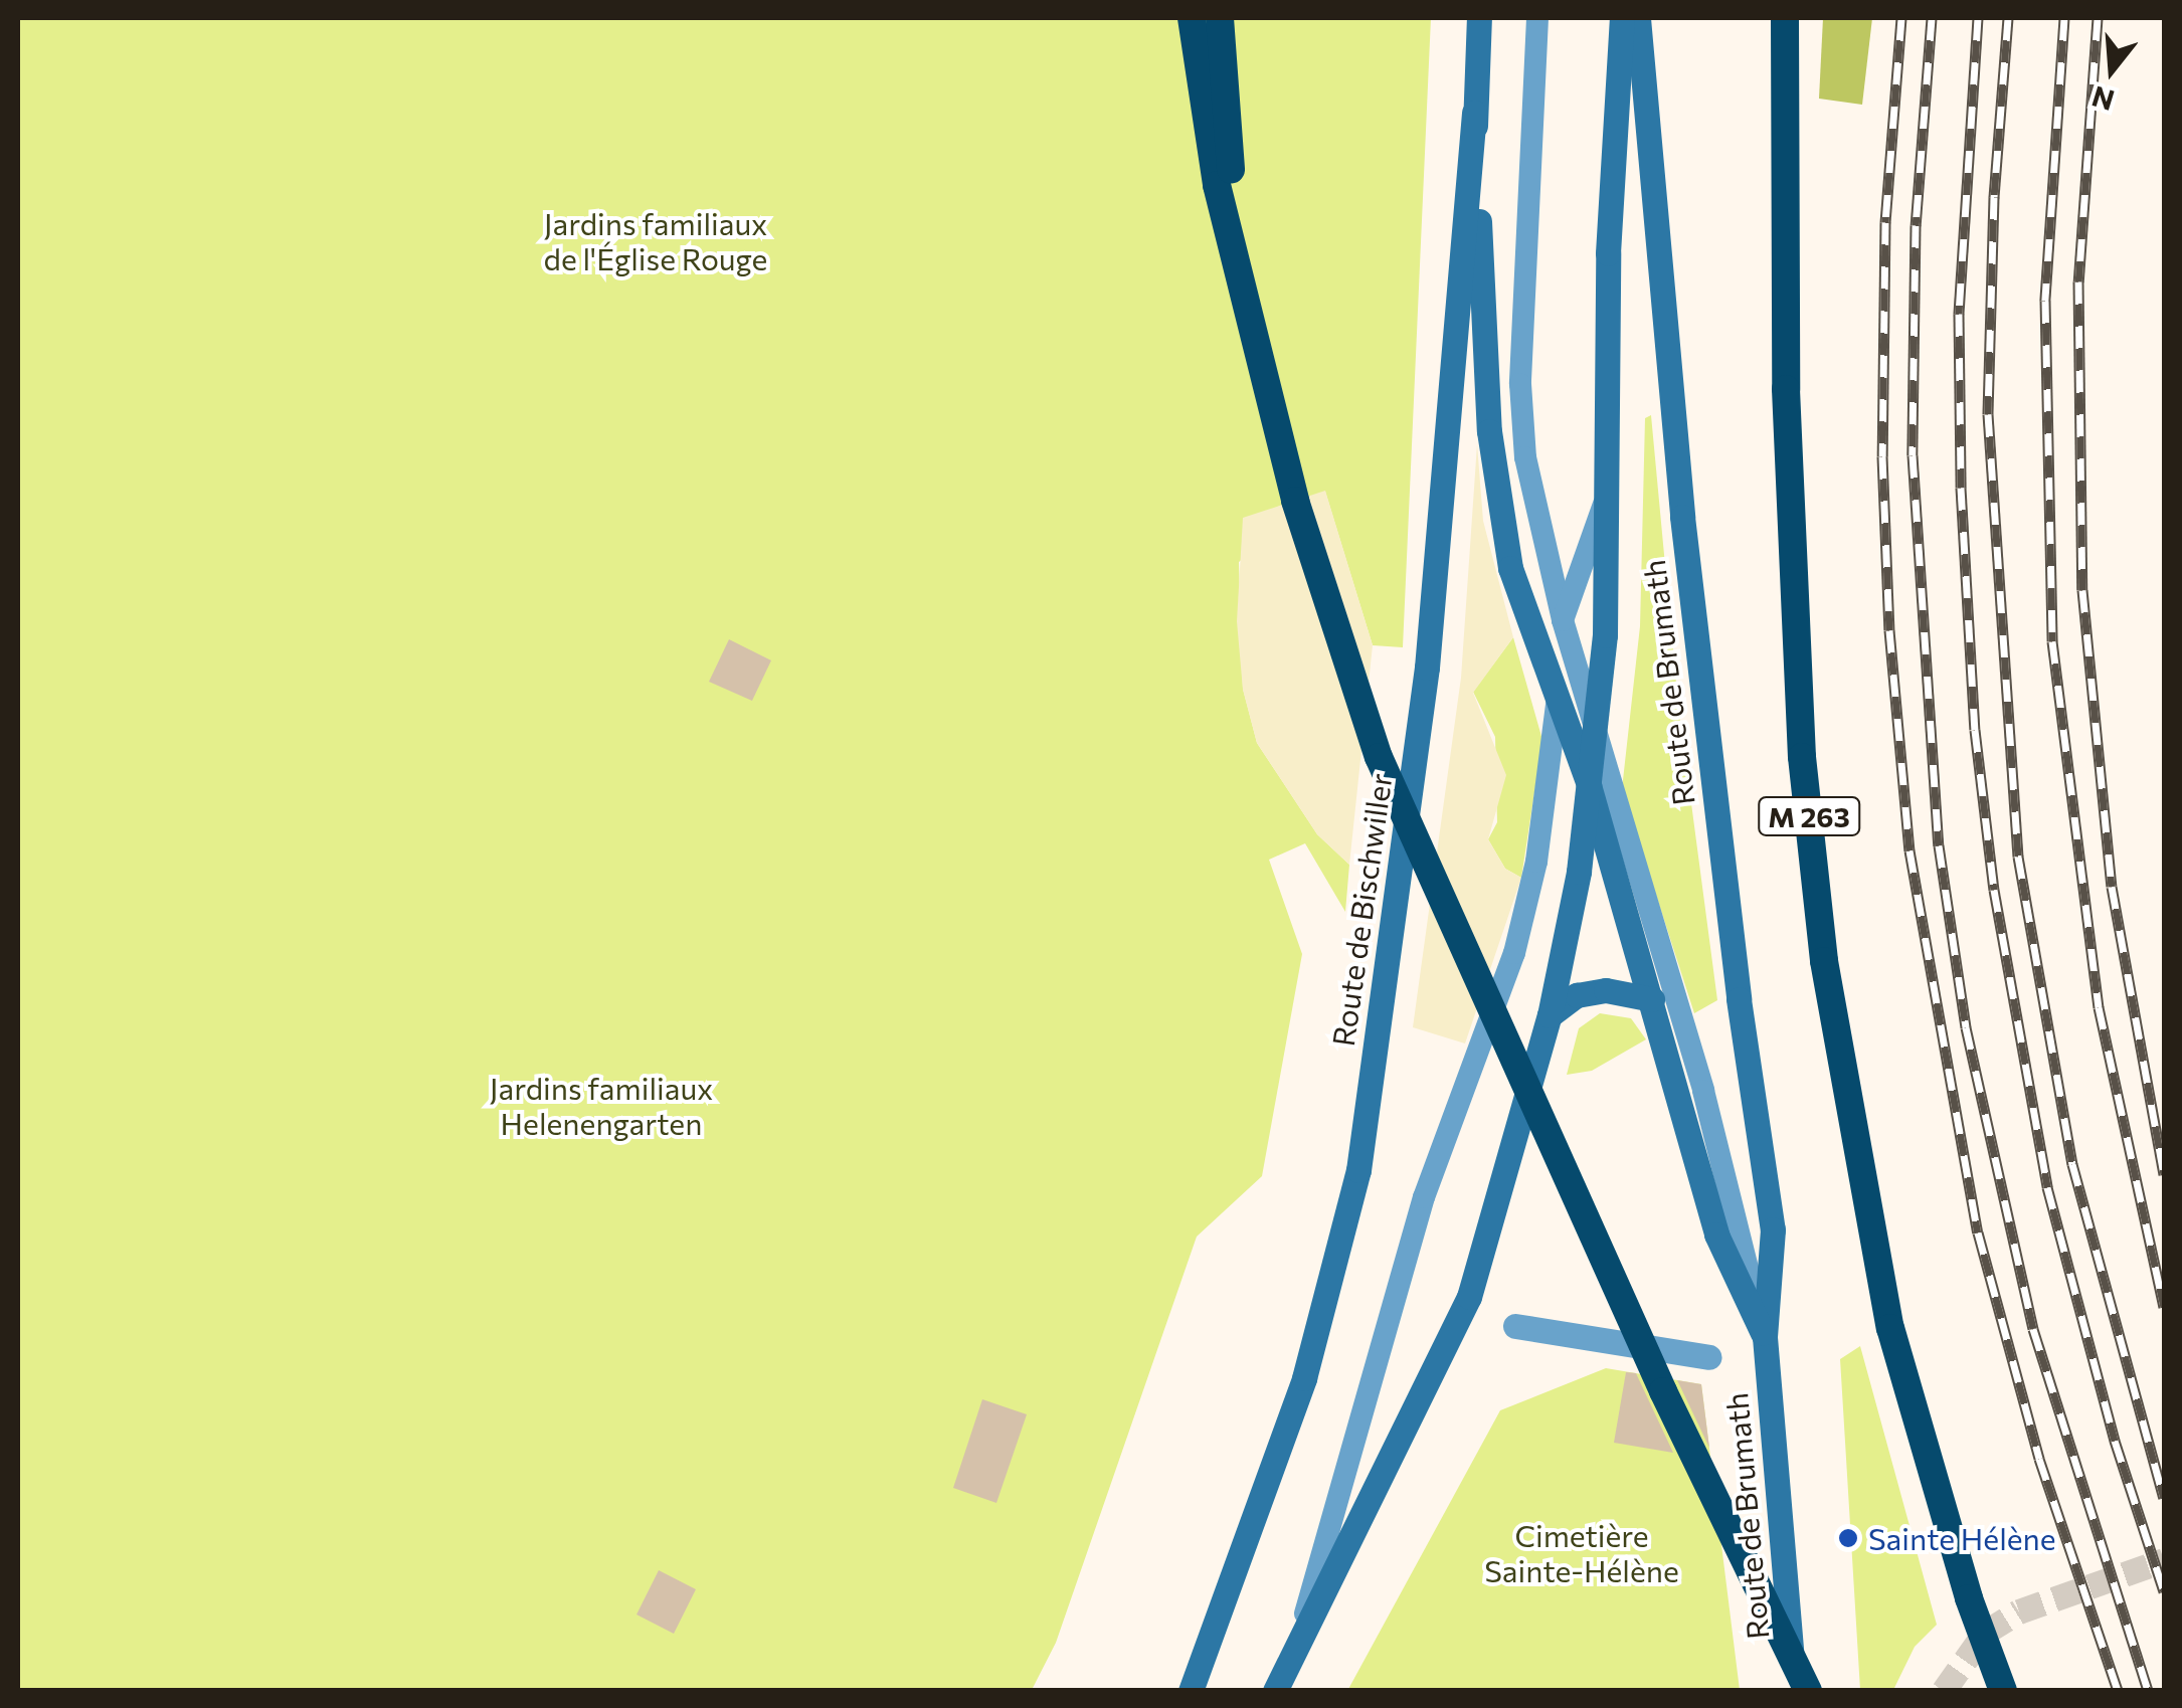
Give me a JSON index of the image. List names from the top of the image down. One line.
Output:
{"streets":{"highway":["M 263"],"main road":["Route de Brumath","Route de Bischwiller"]},"crossings":[["Route de Brumath","Route de Bischwiller"]],"parks":["Jardins familiaux de l'Église Rouge","Jardins familiaux Helenengarten","Cimetière Sainte-Hélène"],"places":["Sainte Hélène"],"north":"bottom"}
